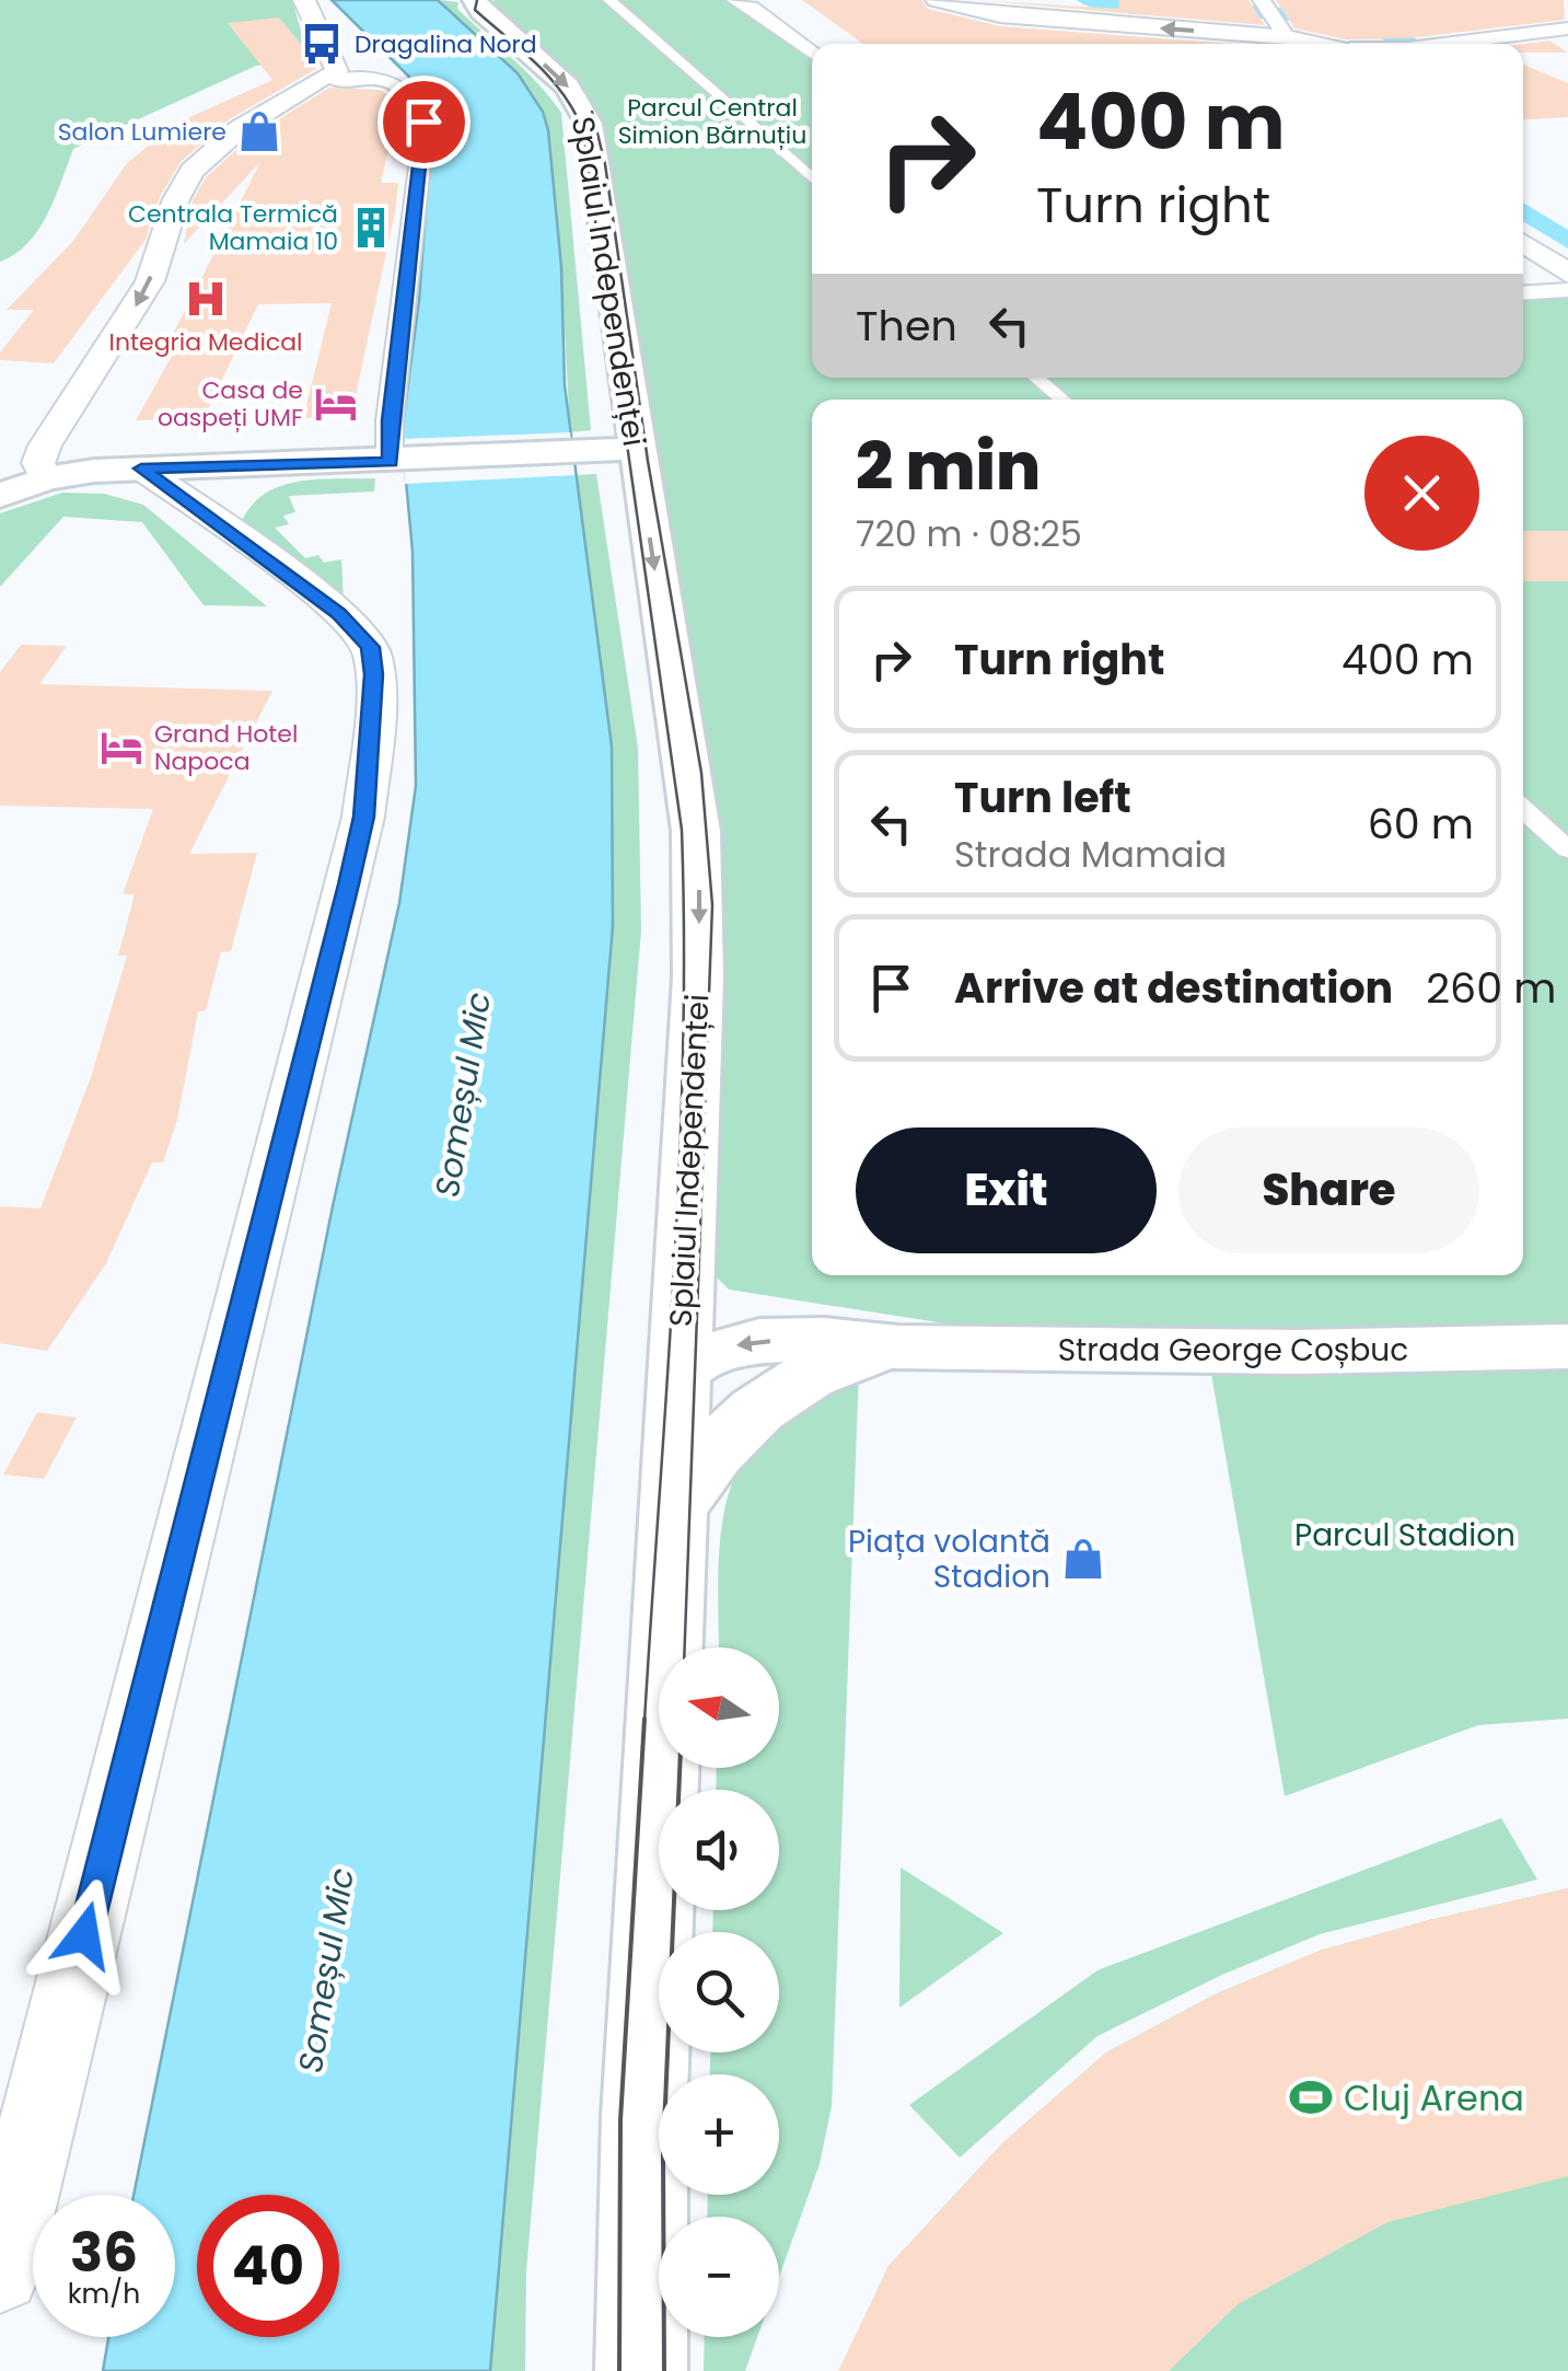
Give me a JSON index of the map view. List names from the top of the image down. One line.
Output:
{"streets":{"main road":["Splaiul Independenței","Strada George Coșbuc"]},"crossings":[["Splaiul Independenței","Strada George Coșbuc"]],"one_way":["Splaiul Independenței"],"water":["Someșul Mic"],"parks":["Parcul Central Simion Bărnuțiu","Parcul Stadion"],"places":{"bus stop":["Dragalina Nord"],"shop":["Salon Lumiere","Piața volantă Stadion"],"building":["Centrala Termică Mamaia 10"],"hospital":["Integria Medical"],"hotel":["Casa de oaspeți UMF","Grand Hotel Napoca"],"sports":["Cluj Arena"]},"north":"left","page":{"turn":["400 m","Turn right"],"then":"Then","heading":["2 min","720 m · 08:25"],"list":[{"name":"Turn right","value":"400 m"},{"name":"Turn left","note":"Strada Mamaia","value":"60 m"},{"name":"Arrive at destination","value":"260 m"}],"buttons":["Exit","Share"],"map_buttons":["+","−"],"speed":"36 km/h","limit":"40"}}
